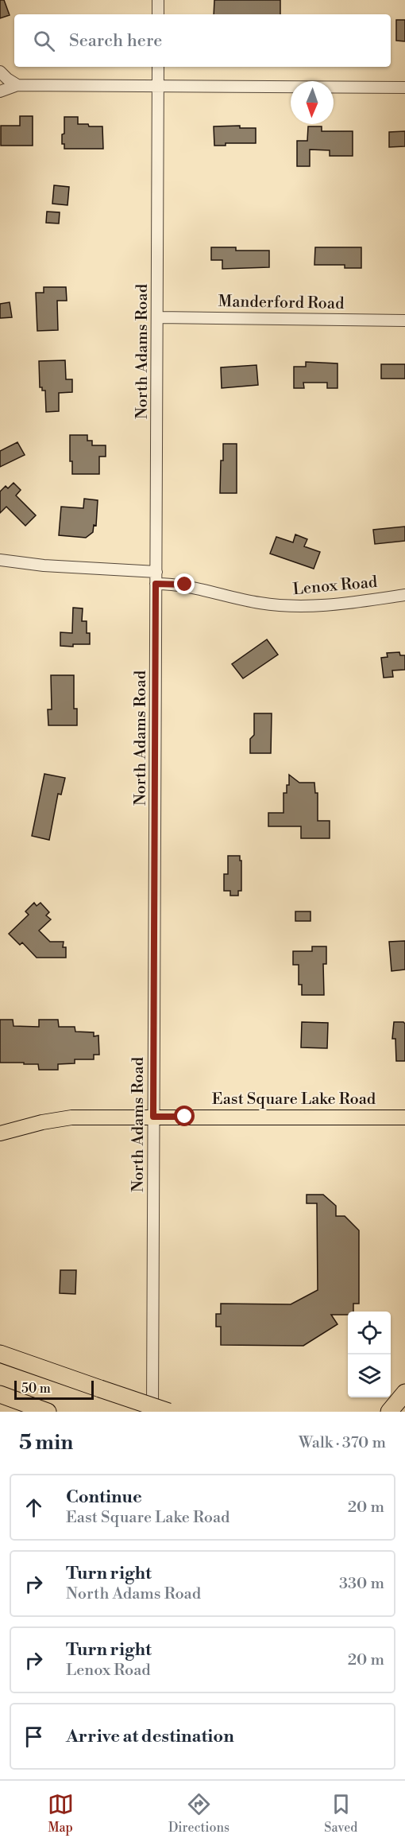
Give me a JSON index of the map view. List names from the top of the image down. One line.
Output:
{"streets":{"main road":["East Square Lake Road"],"street":["Manderford Road","North Adams Road","Lenox Road"]},"crossings":[["Manderford Road","North Adams Road"],["North Adams Road","Lenox Road"],["North Adams Road","East Square Lake Road"]],"scale_bar":"50 m","north":"bottom","page":{"search":"Search here","scale":"50 m","heading":["5 min","Walk · 370 m"],"list":[["Continue","East Square Lake Road","20 m"],["Turn right","North Adams Road","330 m"],["Turn right","Lenox Road","20 m"],"Arrive at destination"],"nav":["Map","Directions","Saved"]}}
